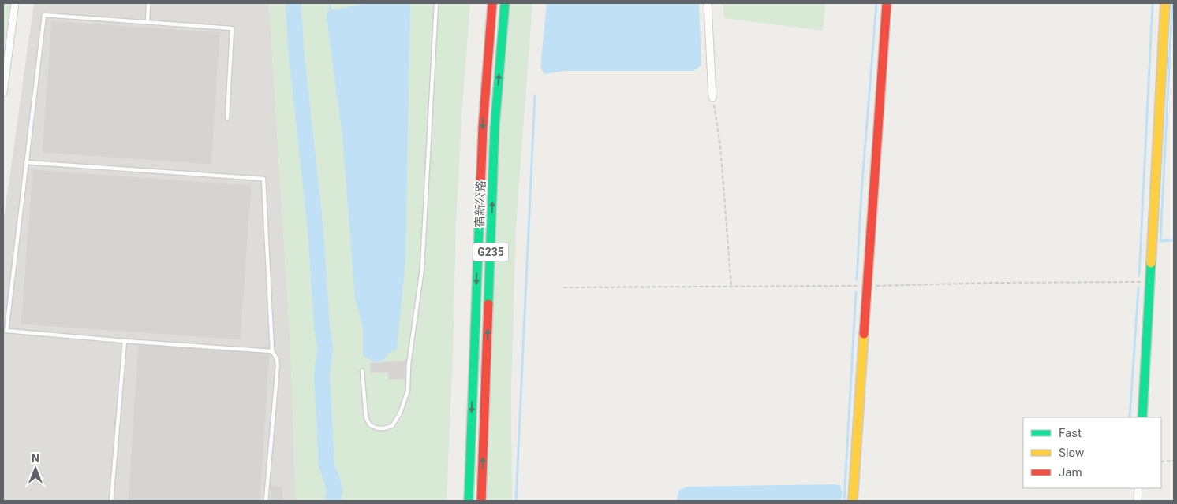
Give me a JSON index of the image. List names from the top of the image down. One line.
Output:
{"streets":{"main road":["宿新公路","G235"]},"legend":["Fast","Slow","Jam"],"north":"top"}
